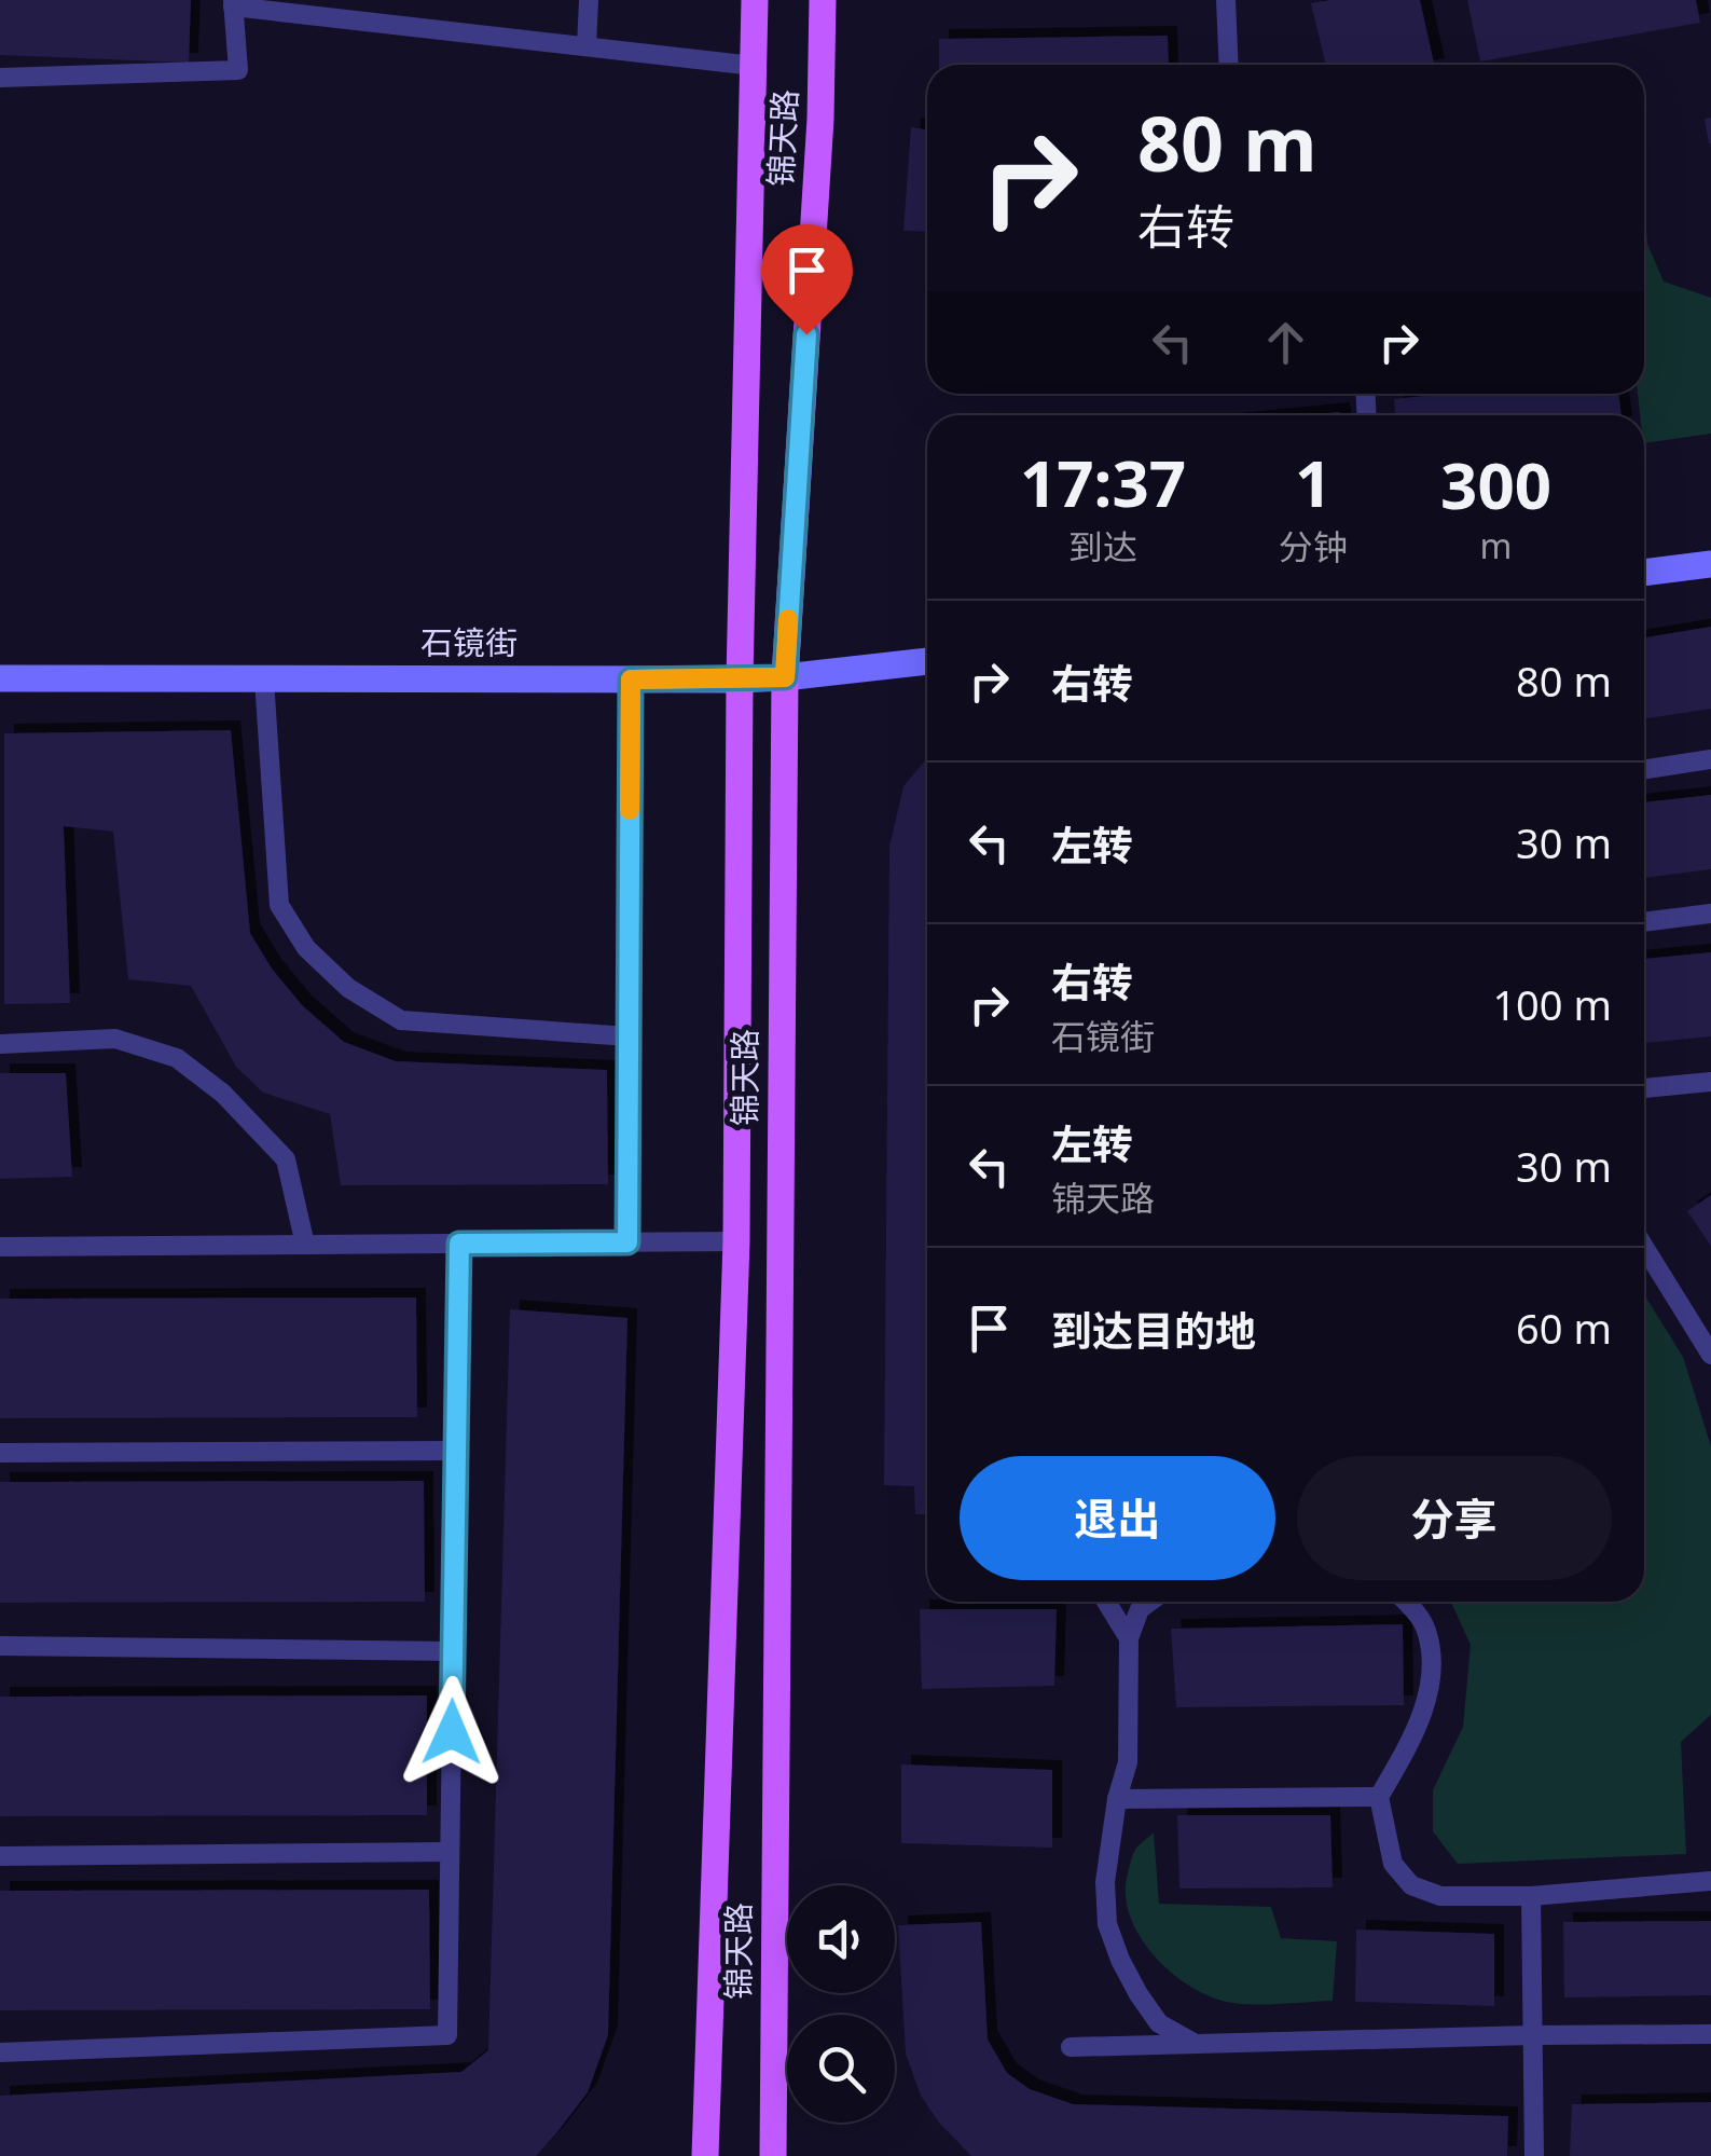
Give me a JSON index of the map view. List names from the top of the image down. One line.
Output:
{"streets":{"main road":["锦天路"],"street":["石镜街"]},"crossings":[["锦天路","石镜街"]],"page":{"turn":["80 m","右转"],"eta":["17:37","到达","1","分钟","300","m"],"list":[{"name":"右转","value":"80 m"},{"name":"左转","value":"30 m"},{"name":"右转","note":"石镜街","value":"100 m"},{"name":"左转","note":"锦天路","value":"30 m"},{"name":"到达目的地","value":"60 m"}],"buttons":["退出","分享"]}}
